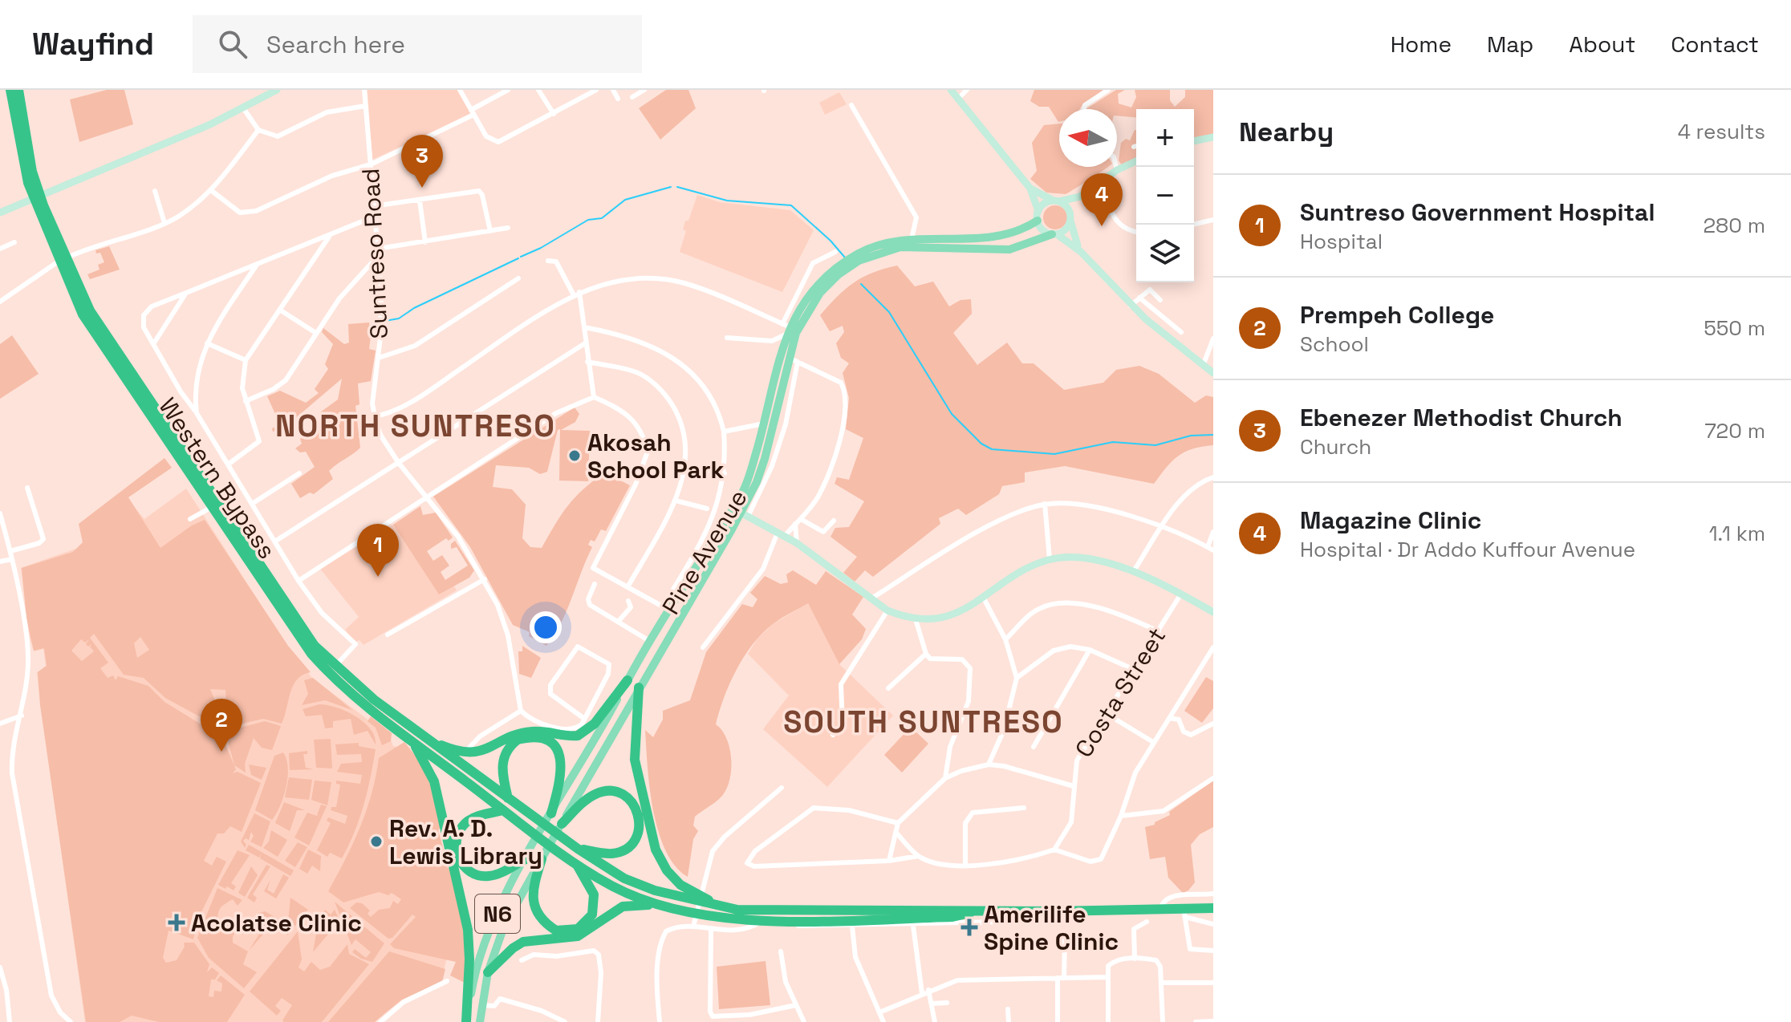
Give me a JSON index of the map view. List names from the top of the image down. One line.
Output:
{"streets":{"highway":["Western Bypass","N6"],"main road":["Pine Avenue"],"street":["Suntreso Road","Costa Street"]},"crossings":[["Western Bypass","N6"],["Pine Avenue","N6"]],"districts":["NORTH SUNTRESO","SOUTH SUNTRESO"],"places":{"other":["Akosah School Park","Rev. A. D. Lewis Library"],"health":["Acolatse Clinic","Amerilife Spine Clinic"]},"north":"left","page":{"header":"Wayfind","search":"Search here","nav":["Home","Map","About","Contact"],"heading":["Nearby","4 results"],"map_buttons":["+","−"],"pins":["3","4","1","2"],"list":[{"mark":"1","name":"Suntreso Government Hospital","note":"Hospital","value":"280 m"},{"mark":"2","name":"Prempeh College","note":"School","value":"550 m"},{"mark":"3","name":"Ebenezer Methodist Church","note":"Church","value":"720 m"},{"mark":"4","name":"Magazine Clinic","note":"Hospital · Dr Addo Kuffour Avenue","value":"1.1 km"}]}}
